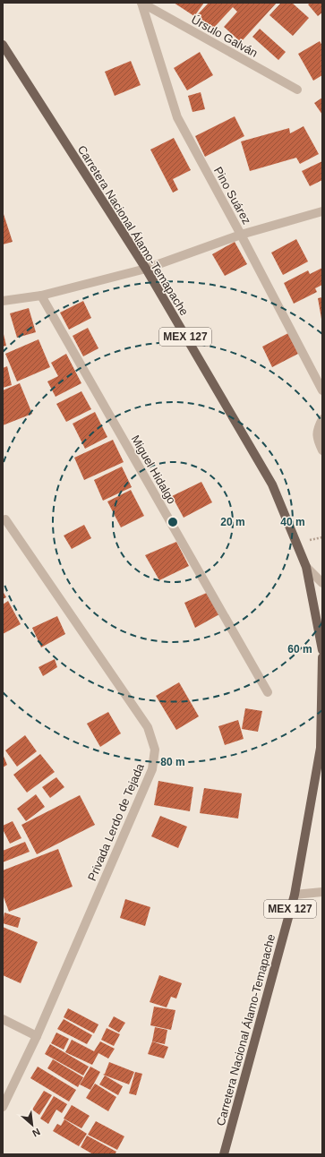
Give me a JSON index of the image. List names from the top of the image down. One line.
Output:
{"streets":{"main road":["Carretera Nacional Álamo-Temapache","MEX 127"],"street":["Úrsulo Galván","Pino Suárez","Miguel Hidalgo","Privada Lerdo de Tejada"]},"crossings":[["Úrsulo Galván","Pino Suárez"]],"north":"bottom right","rings":["20 m","40 m","60 m","80 m"]}
